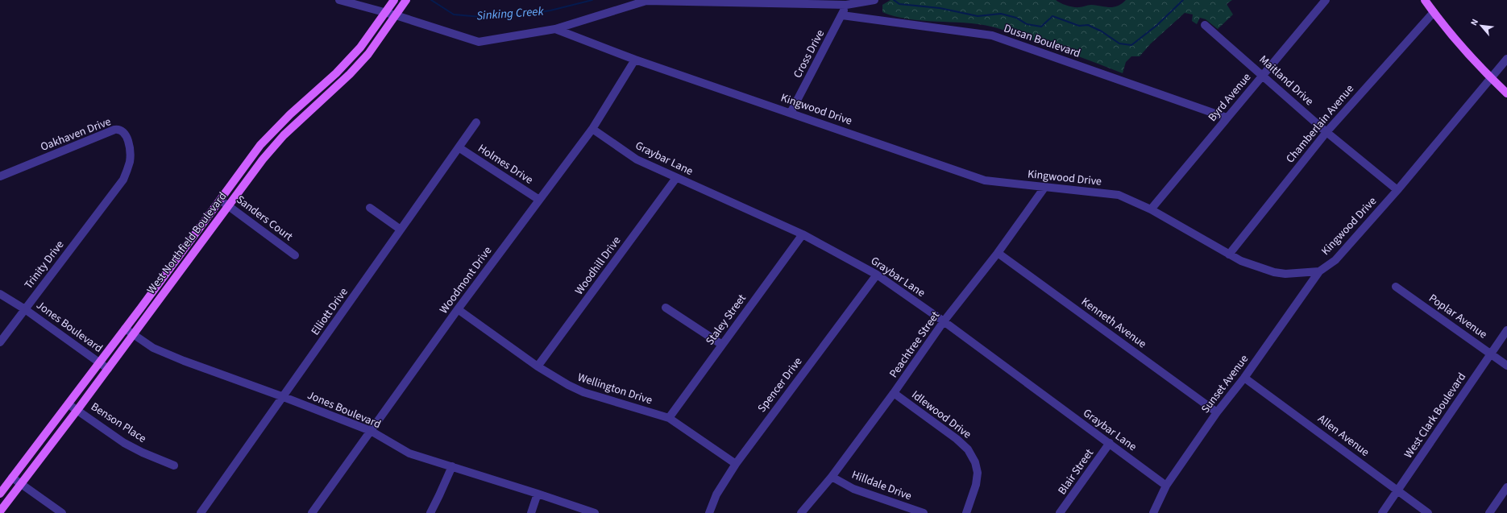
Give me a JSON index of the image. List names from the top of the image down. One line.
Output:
{"streets":{"main road":["West Northfield Boulevard"],"street":["Dusan Boulevard","Cross Drive","Maitland Drive","Byrd Avenue","Kingwood Drive","Chamberlain Avenue","Oakhaven Drive","Graybar Lane","Holmes Drive","Sanders Court","Trinity Drive","Woodhill Drive","Woodmont Drive","Elliott Drive","Poplar Avenue","Staley Street","Kenneth Avenue","Jones Boulevard","Peachtree Street","Sunset Avenue","Spencer Drive","Wellington Drive","Idlewood Drive","West Clark Boulevard","Benson Place","Allen Avenue","Blair Street","Hilldale Drive"]},"crossings":[["Dusan Boulevard","Cross Drive"],["Dusan Boulevard","Byrd Avenue"],["Cross Drive","Kingwood Drive"],["Maitland Drive","Byrd Avenue"],["Maitland Drive","Kingwood Drive"],["Maitland Drive","Chamberlain Avenue"],["Byrd Avenue","Kingwood Drive"],["Kingwood Drive","Chamberlain Avenue"],["Kingwood Drive","Woodmont Drive"],["Kingwood Drive","Peachtree Street"],["Kingwood Drive","Sunset Avenue"],["Oakhaven Drive","Trinity Drive"],["Graybar Lane","Woodhill Drive"],["Graybar Lane","Woodmont Drive"],["Graybar Lane","Staley Street"],["Graybar Lane","Peachtree Street"],["Graybar Lane","Sunset Avenue"],["Graybar Lane","Spencer Drive"],["Graybar Lane","Blair Street"],["Holmes Drive","Woodmont Drive"],["Holmes Drive","Elliott Drive"],["Sanders Court","West Northfield Boulevard"],["West Northfield Boulevard","Jones Boulevard"],["West Northfield Boulevard","Benson Place"],["Trinity Drive","Jones Boulevard"],["Woodhill Drive","Wellington Drive"],["Woodmont Drive","Jones Boulevard"],["Woodmont Drive","Wellington Drive"],["Elliott Drive","Jones Boulevard"],["Poplar Avenue","West Clark Boulevard"],["Staley Street","Wellington Drive"],["Kenneth Avenue","Peachtree Street"],["Kenneth Avenue","Sunset Avenue"],["Peachtree Street","Idlewood Drive"],["Peachtree Street","Hilldale Drive"],["Sunset Avenue","Allen Avenue"],["Spencer Drive","Wellington Drive"],["West Clark Boulevard","Allen Avenue"]],"water":["Sinking Creek"],"north":"top left"}
